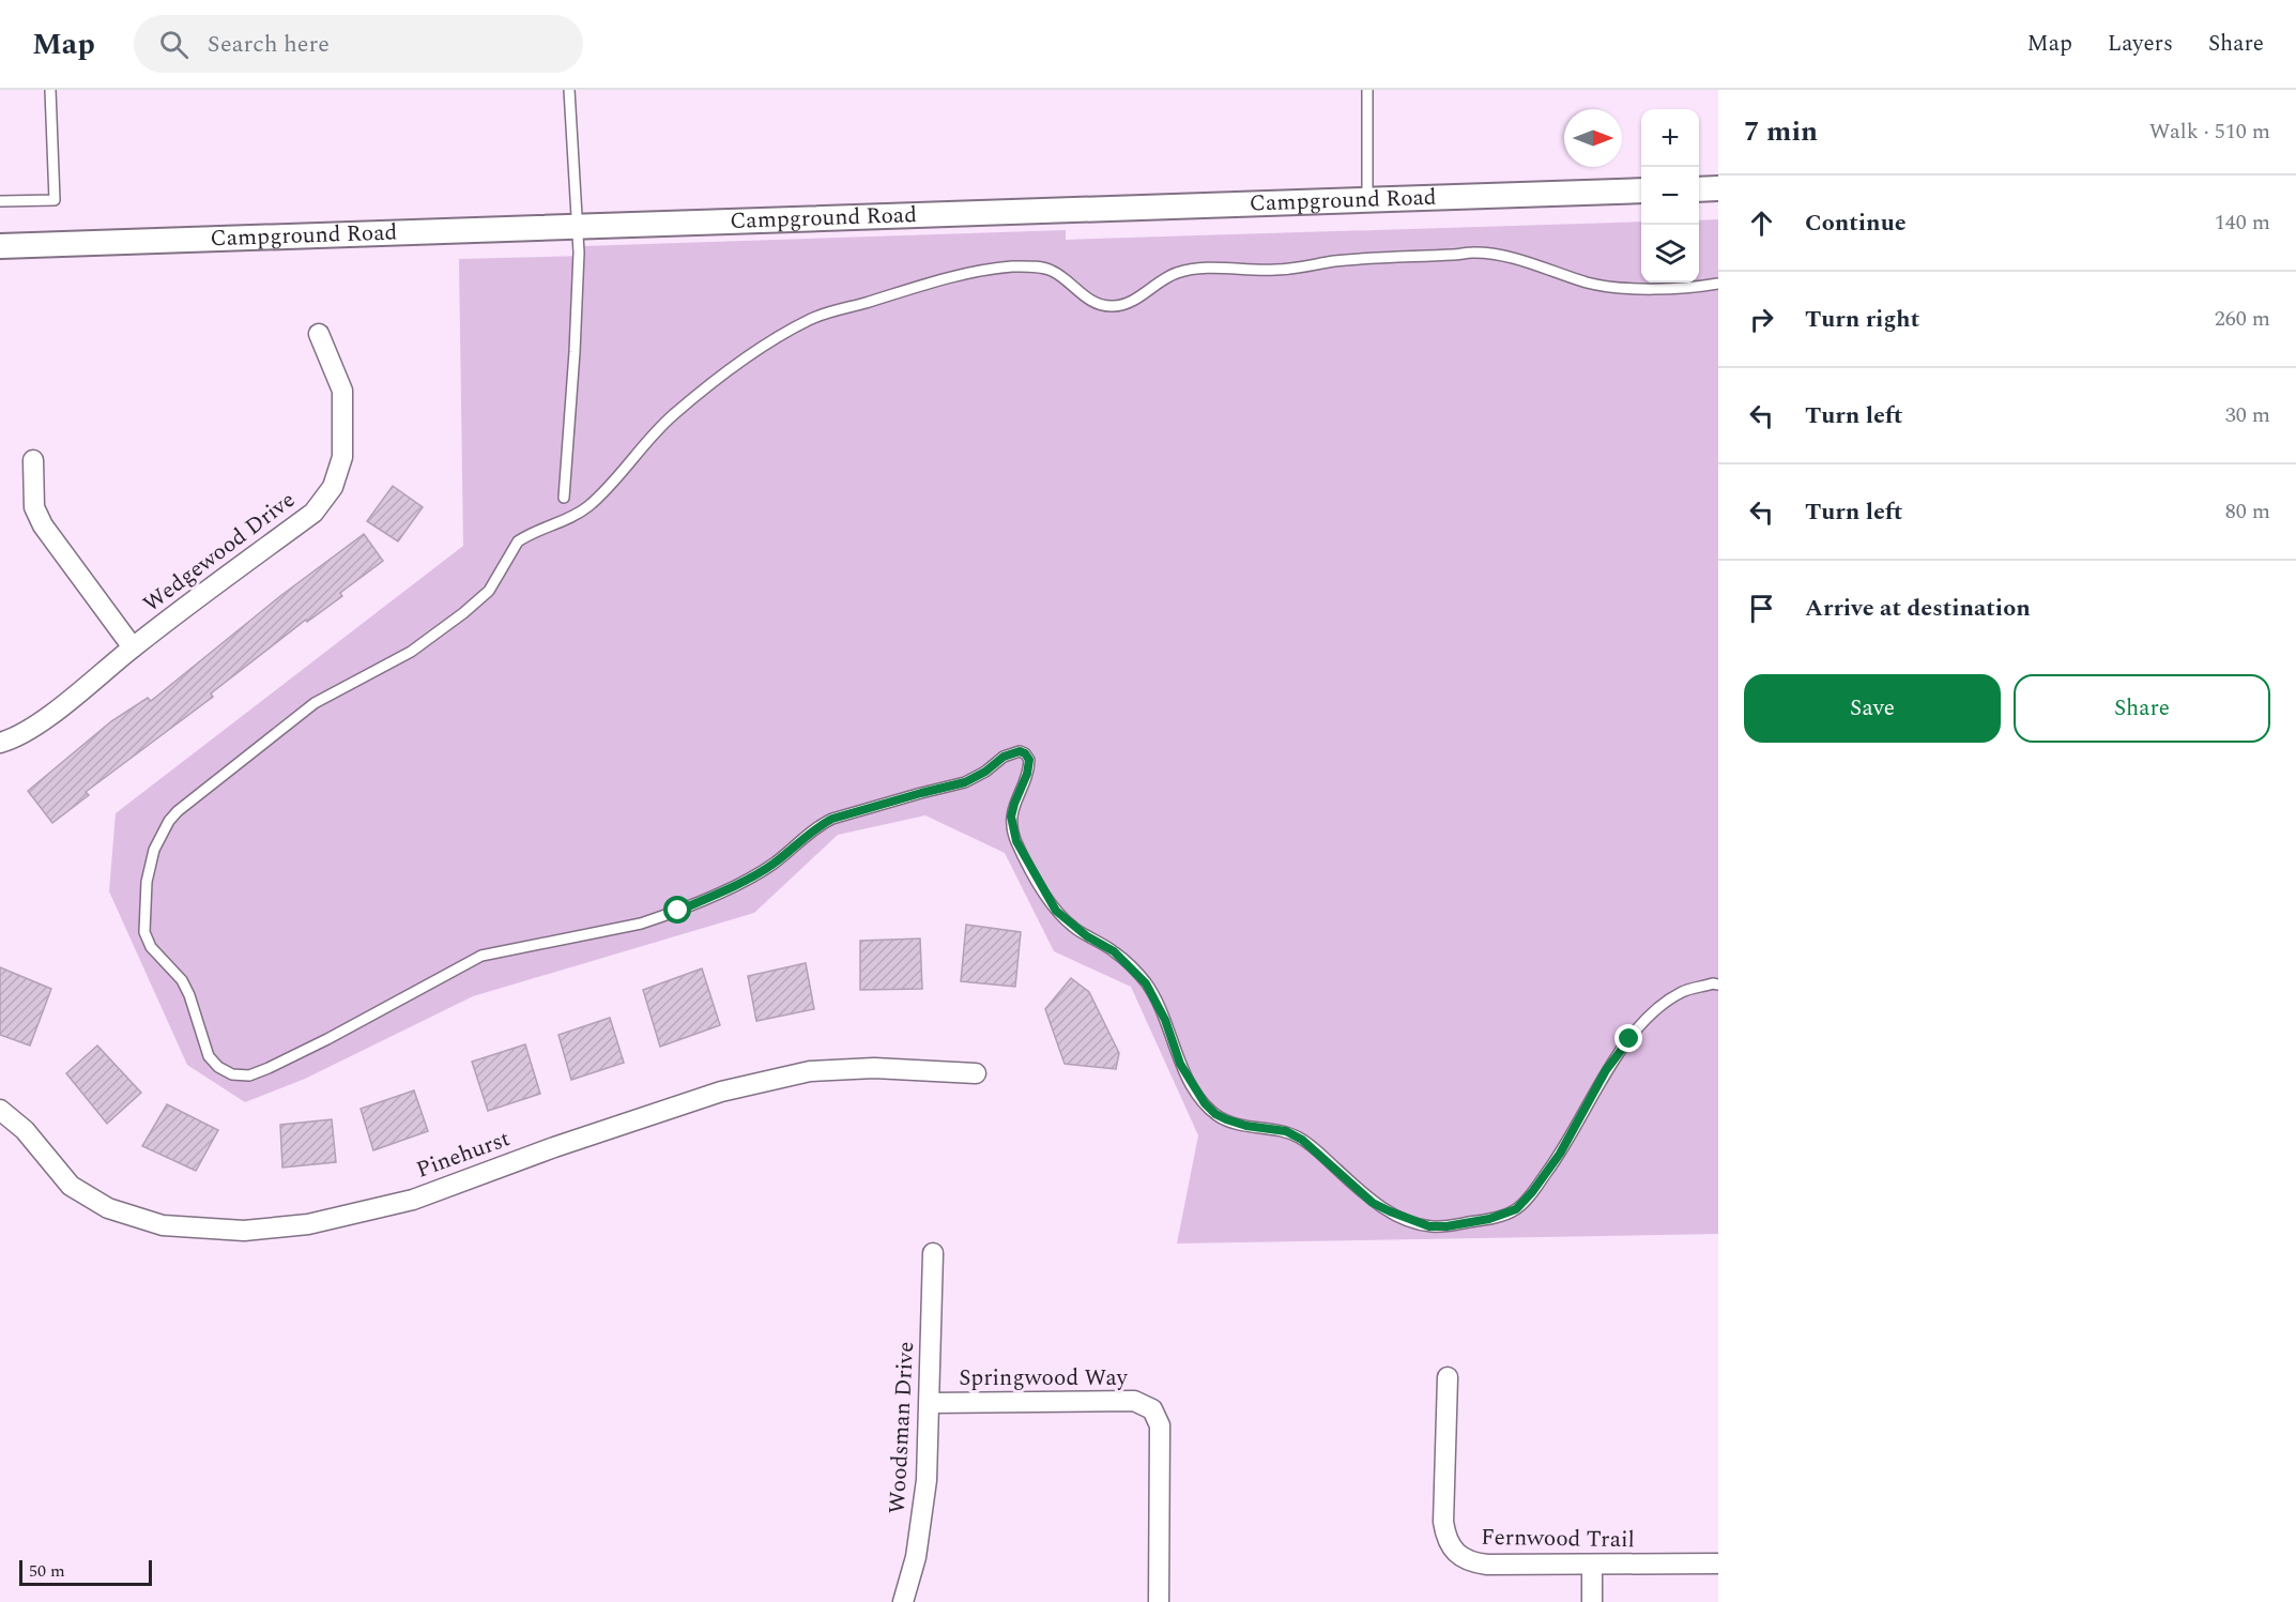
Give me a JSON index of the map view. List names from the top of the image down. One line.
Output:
{"streets":{"street":["Campground Road","Wedgewood Drive","Pinehurst","Springwood Way","Woodsman Drive","Fernwood Trail"]},"crossings":[["Springwood Way","Woodsman Drive"]],"scale_bar":"50 m","north":"right","page":{"header":"Map","search":"Search here","nav":["Map","Layers","Share"],"heading":["7 min","Walk · 510 m"],"map_buttons":["+","−"],"list":[["Continue","140 m"],["Turn right","260 m"],["Turn left","30 m"],["Turn left","80 m"],"Arrive at destination"],"buttons":["Save","Share"],"scale":"50 m"}}
